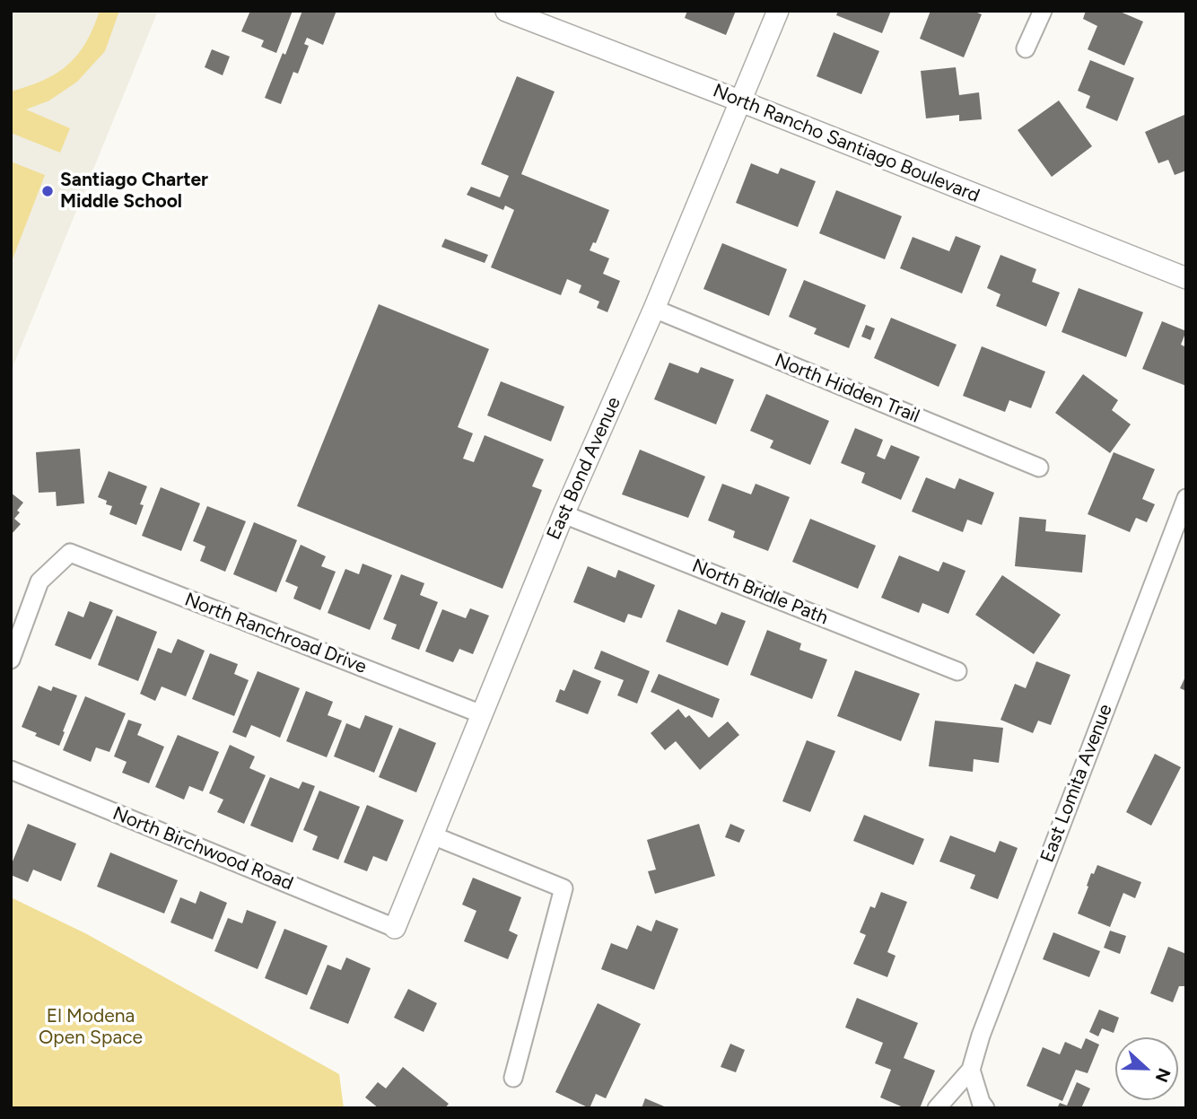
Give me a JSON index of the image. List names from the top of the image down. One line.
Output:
{"streets":{"street":["North Rancho Santiago Boulevard","North Hidden Trail","East Bond Avenue","North Bridle Path","North Ranchroad Drive","East Lomita Avenue","North Birchwood Road"]},"crossings":[["North Rancho Santiago Boulevard","East Bond Avenue"],["North Hidden Trail","East Bond Avenue"],["East Bond Avenue","North Bridle Path"],["East Bond Avenue","North Ranchroad Drive"],["East Bond Avenue","North Birchwood Road"]],"parks":["El Modena Open Space"],"places":["Santiago Charter Middle School"],"north":"right"}
